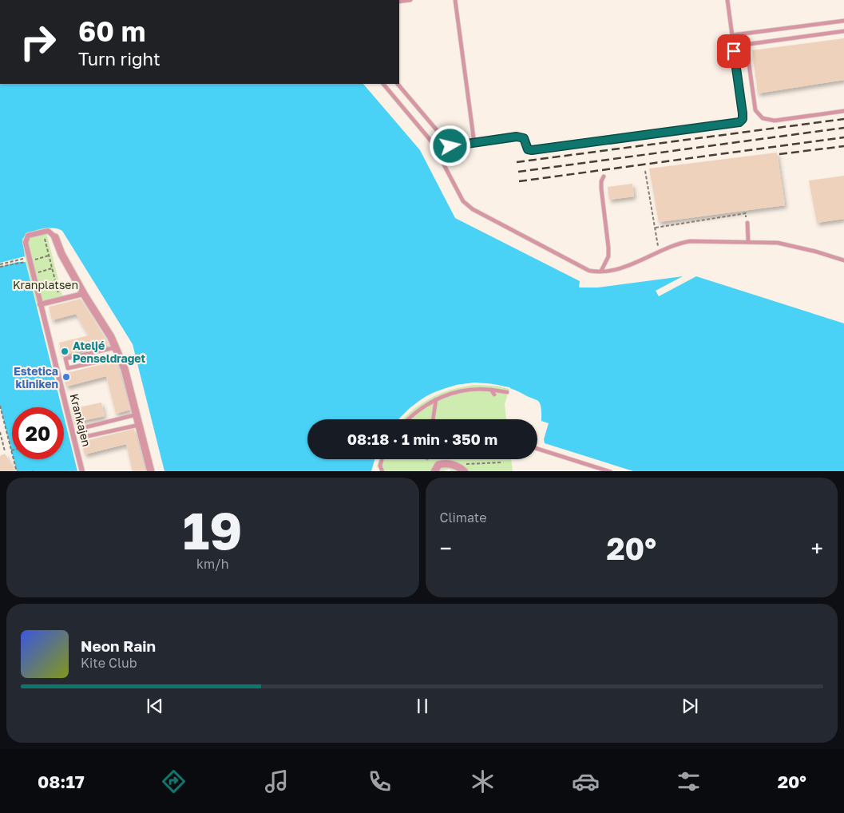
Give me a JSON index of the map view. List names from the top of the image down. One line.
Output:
{"streets":{"street":["Krankajen"]},"parks":["Kranplatsen"],"places":["Ateljé Penseldraget","Estetica kliniken"],"page":{"turn":["60 m","Turn right"],"limit":"20","trip":"08:18 · 1 min · 350 m","tile":[["19","km/h"],"Climate"],"heat":["−","20°","+"],"song":["Neon Rain","Kite Club"],"tabs":["08:17","20°"]}}
